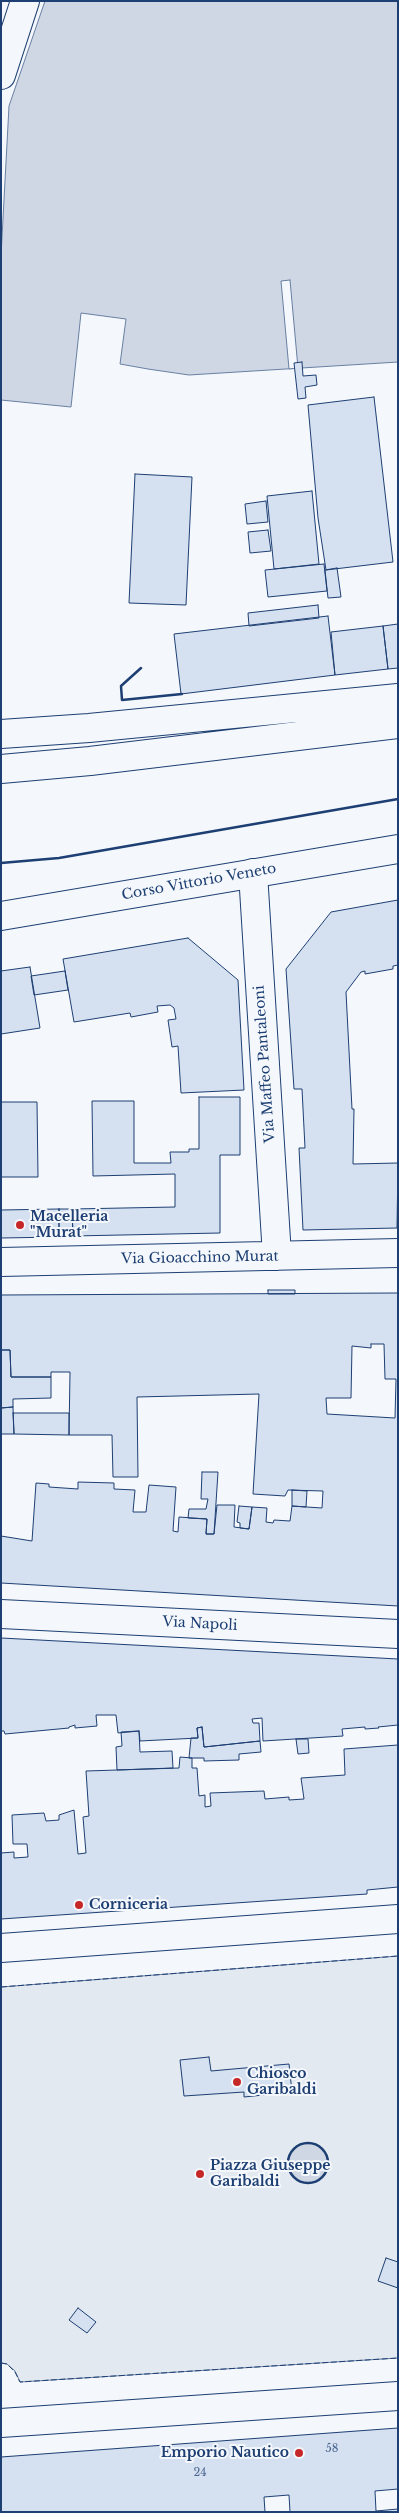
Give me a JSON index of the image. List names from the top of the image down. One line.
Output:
{"streets":{"street":["Corso Vittorio Veneto","Via Maffeo Pantaleoni","Via Gioacchino Murat","Via Napoli"]},"crossings":[["Corso Vittorio Veneto","Via Maffeo Pantaleoni"],["Via Maffeo Pantaleoni","Via Gioacchino Murat"]],"places":["Macelleria \"Murat\"","Corniceria","Chiosco Garibaldi","Piazza Giuseppe Garibaldi","Emporio Nautico"],"house_numbers":["58","24"]}
